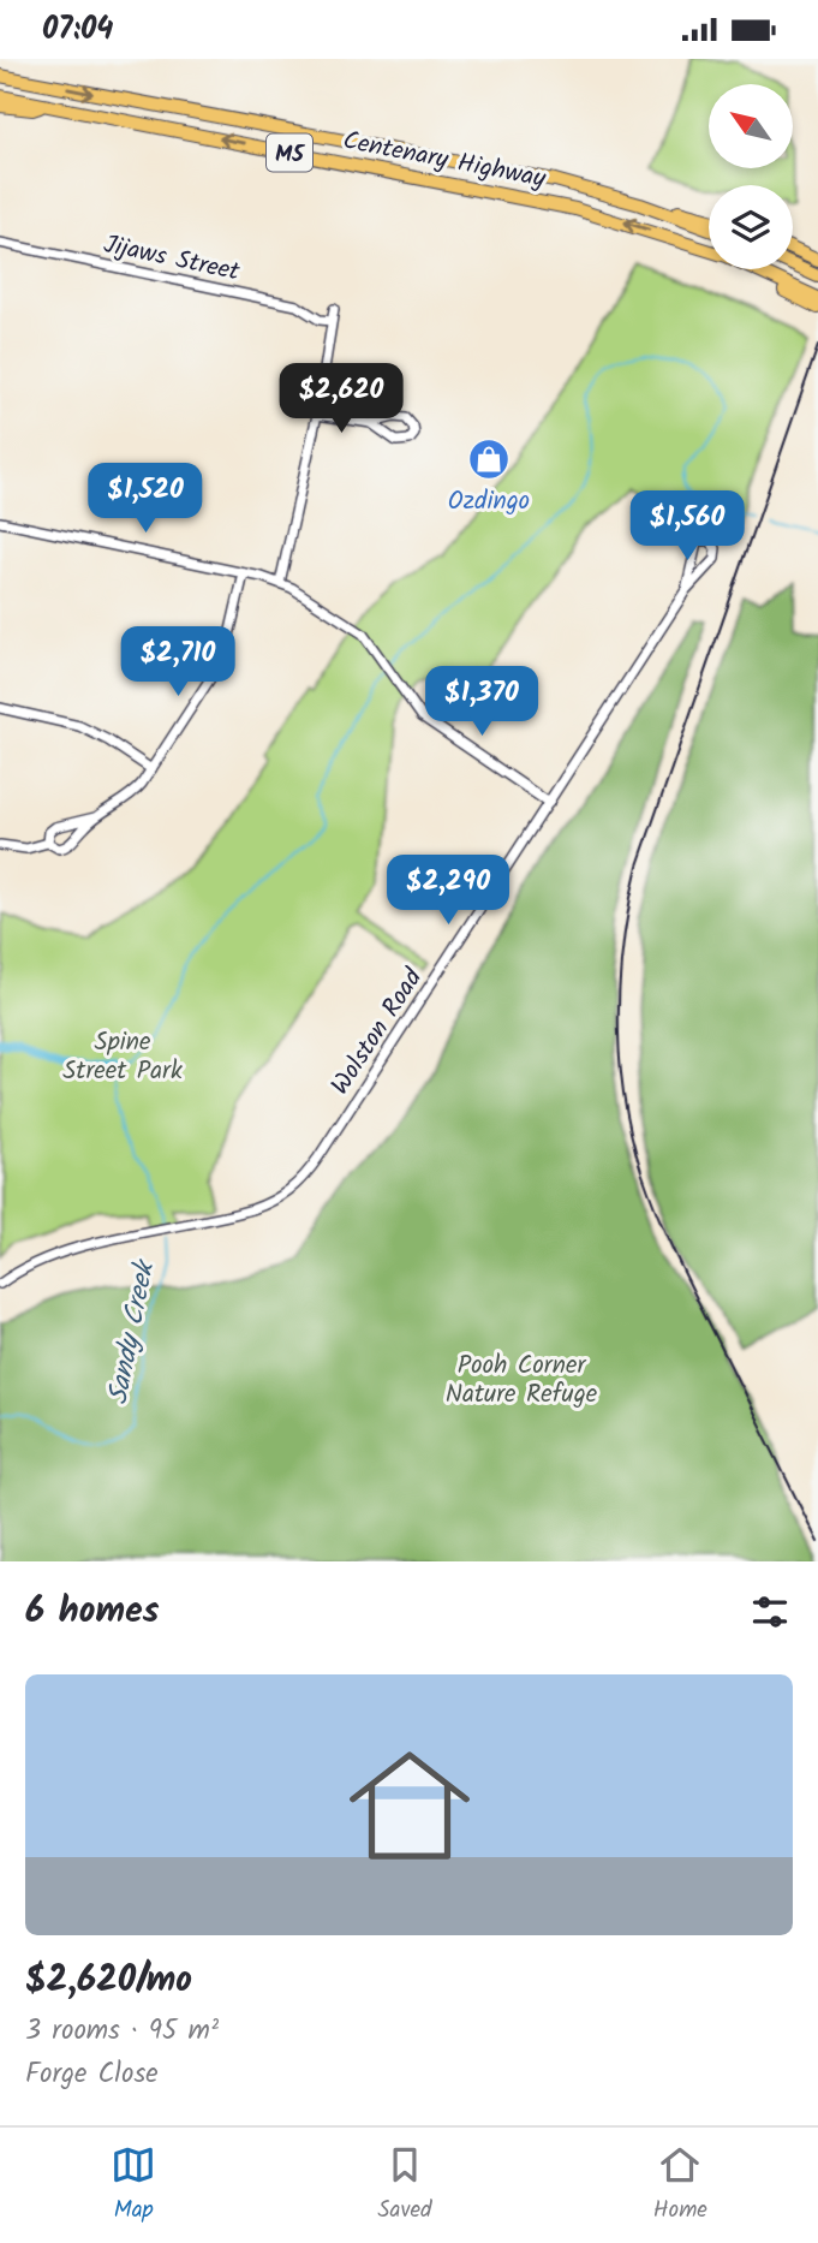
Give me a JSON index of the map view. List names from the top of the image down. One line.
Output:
{"streets":{"highway":["M5","Centenary Highway"],"street":["Jijaws Street","Wolston Road"]},"water":["Sandy Creek"],"parks":["Spine Street Park","Pooh Corner Nature Refuge"],"places":{"shop":["Ozdingo"]},"north":"top left","page":{"status":"07:04","price":["$2,620","$1,520","$1,560","$2,710","$1,370","$2,290"],"heading":"6 homes","list":[{"name":"$2,620/mo","note":"3 rooms · 95 m² · Forge Close"}],"tabs":["Map","Saved","Home"]}}
